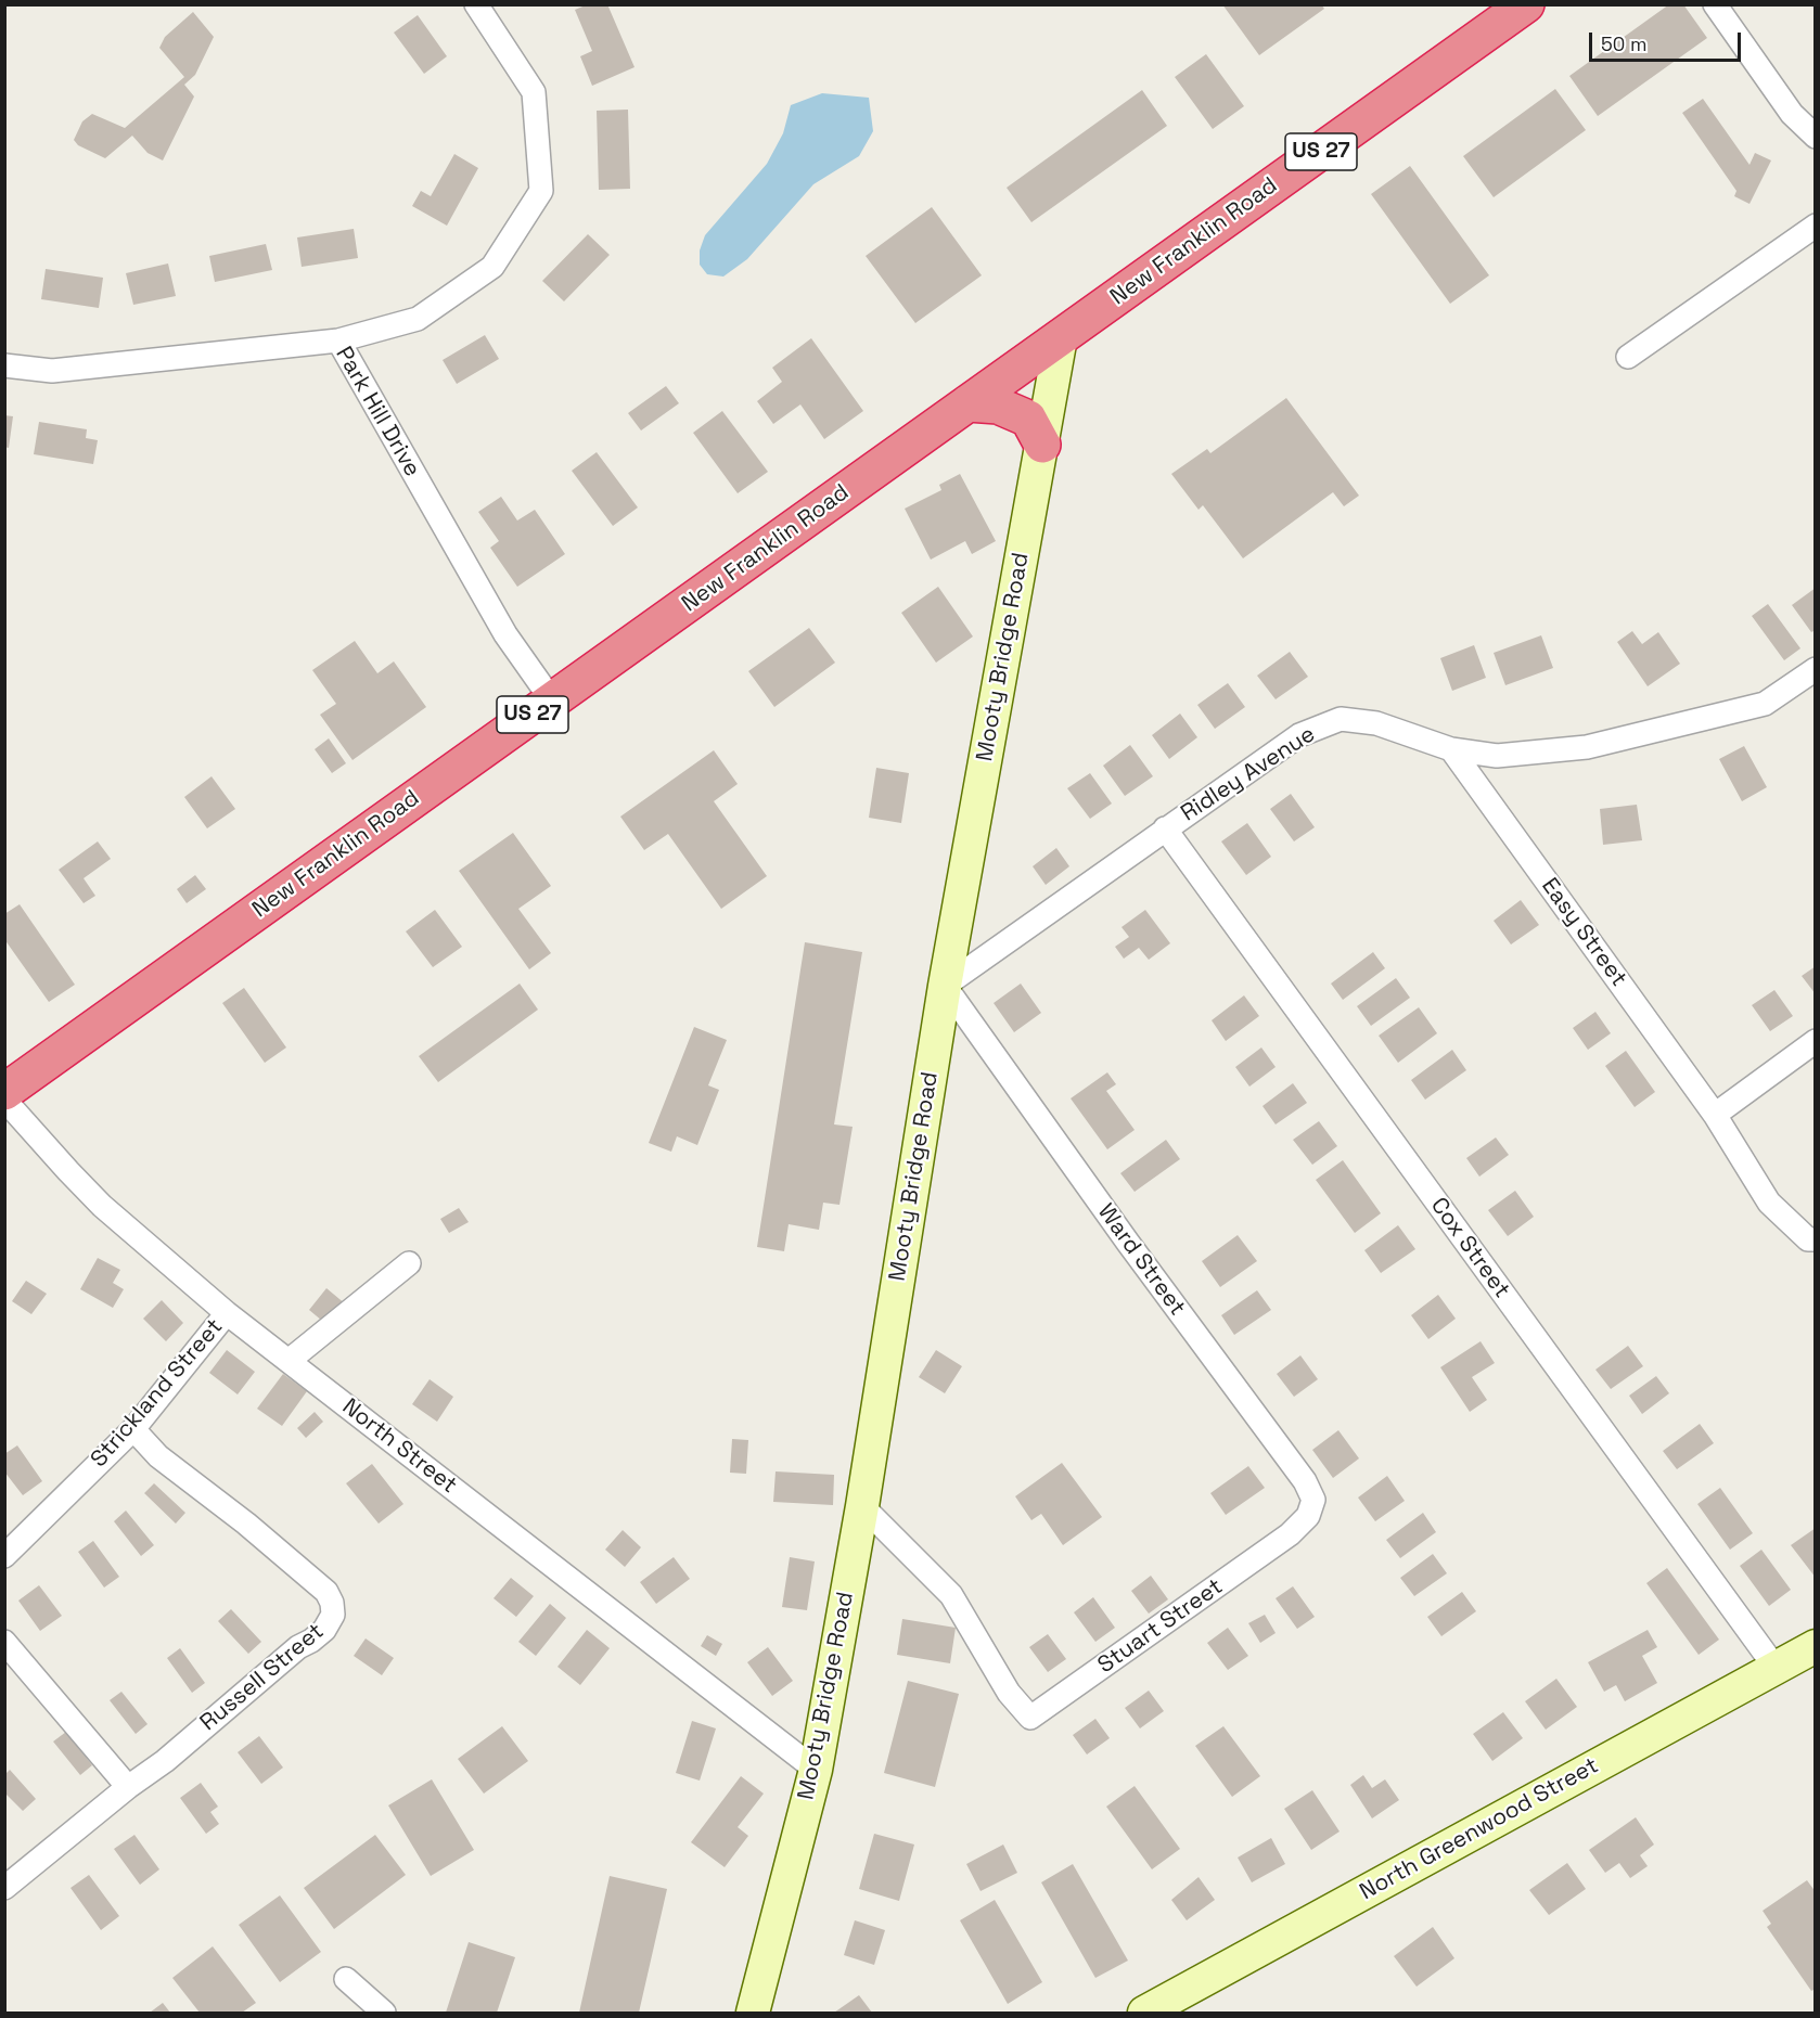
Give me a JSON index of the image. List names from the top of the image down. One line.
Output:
{"streets":{"highway":["US 27","New Franklin Road"],"street":["Park Hill Drive","Mooty Bridge Road","Ridley Avenue","Easy Street","Cox Street","Ward Street","Strickland Street","North Street","Stuart Street","Russell Street","North Greenwood Street"]},"crossings":[["New Franklin Road","Park Hill Drive"],["New Franklin Road","Mooty Bridge Road"],["Mooty Bridge Road","Ridley Avenue"],["Mooty Bridge Road","Ward Street"],["Mooty Bridge Road","North Street"],["Mooty Bridge Road","Stuart Street"],["Ridley Avenue","Easy Street"],["Ridley Avenue","Cox Street"],["Ridley Avenue","Ward Street"],["Cox Street","North Greenwood Street"],["Ward Street","Stuart Street"],["Strickland Street","North Street"],["Strickland Street","Russell Street"]],"scale_bar":"50 m"}
